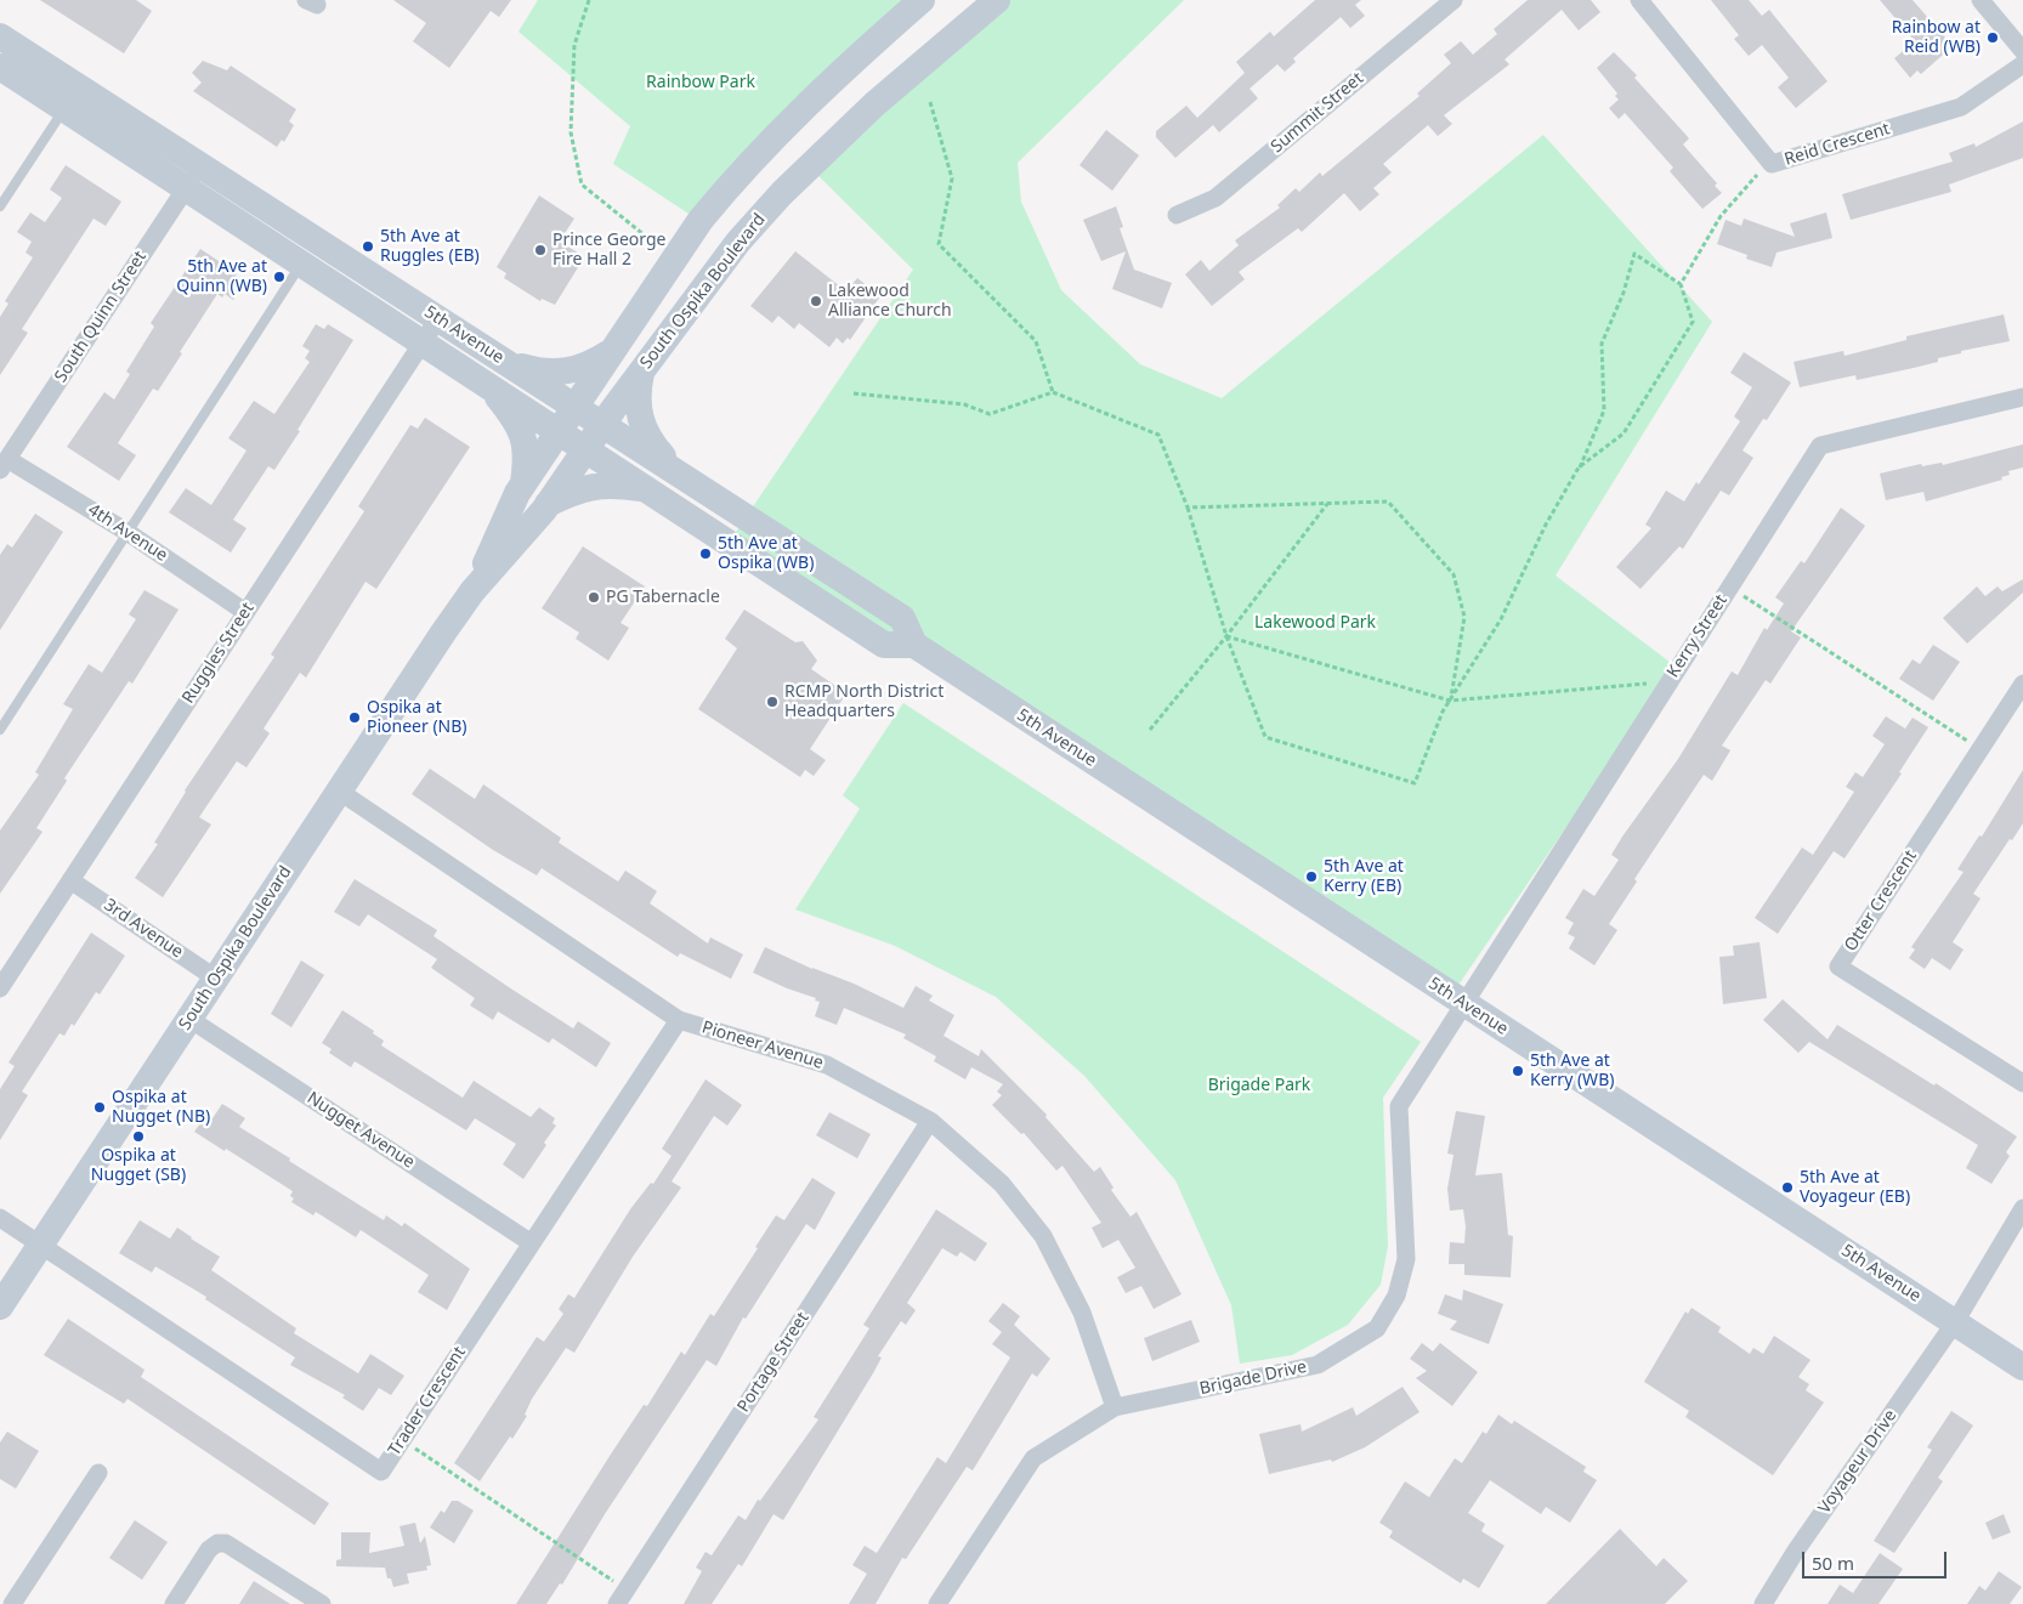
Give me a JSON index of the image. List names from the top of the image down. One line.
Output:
{"streets":{"main road":["South Ospika Boulevard","5th Avenue"],"street":["Summit Street","Reid Crescent","South Quinn Street","4th Avenue","Kerry Street","Ruggles Street","Otter Crescent","3rd Avenue","Pioneer Avenue","Nugget Avenue","Portage Street","Brigade Drive","Trader Crescent","Voyageur Drive"]},"crossings":[["South Ospika Boulevard","5th Avenue"],["South Ospika Boulevard","3rd Avenue"],["South Ospika Boulevard","Pioneer Avenue"],["South Ospika Boulevard","Nugget Avenue"],["South Ospika Boulevard","Trader Crescent"],["South Quinn Street","5th Avenue"],["South Quinn Street","4th Avenue"],["5th Avenue","Kerry Street"],["5th Avenue","Ruggles Street"],["5th Avenue","Brigade Drive"],["5th Avenue","Voyageur Drive"],["4th Avenue","Ruggles Street"],["Kerry Street","Brigade Drive"],["Ruggles Street","3rd Avenue"],["Pioneer Avenue","Portage Street"],["Pioneer Avenue","Brigade Drive"],["Pioneer Avenue","Trader Crescent"],["Nugget Avenue","Trader Crescent"]],"parks":["Rainbow Park","Lakewood Park","Brigade Park"],"places":["Rainbow at Reid (WB)","5th Ave at Ruggles (EB)","Prince George Fire Hall 2","5th Ave at Quinn (WB)","Lakewood Alliance Church","5th Ave at Ospika (WB)","PG Tabernacle","RCMP North District Headquarters","Ospika at Pioneer (NB)","5th Ave at Kerry (EB)","5th Ave at Kerry (WB)","Ospika at Nugget (NB)","Ospika at Nugget (SB)","5th Ave at Voyageur (EB)"],"scale_bar":"50 m"}
